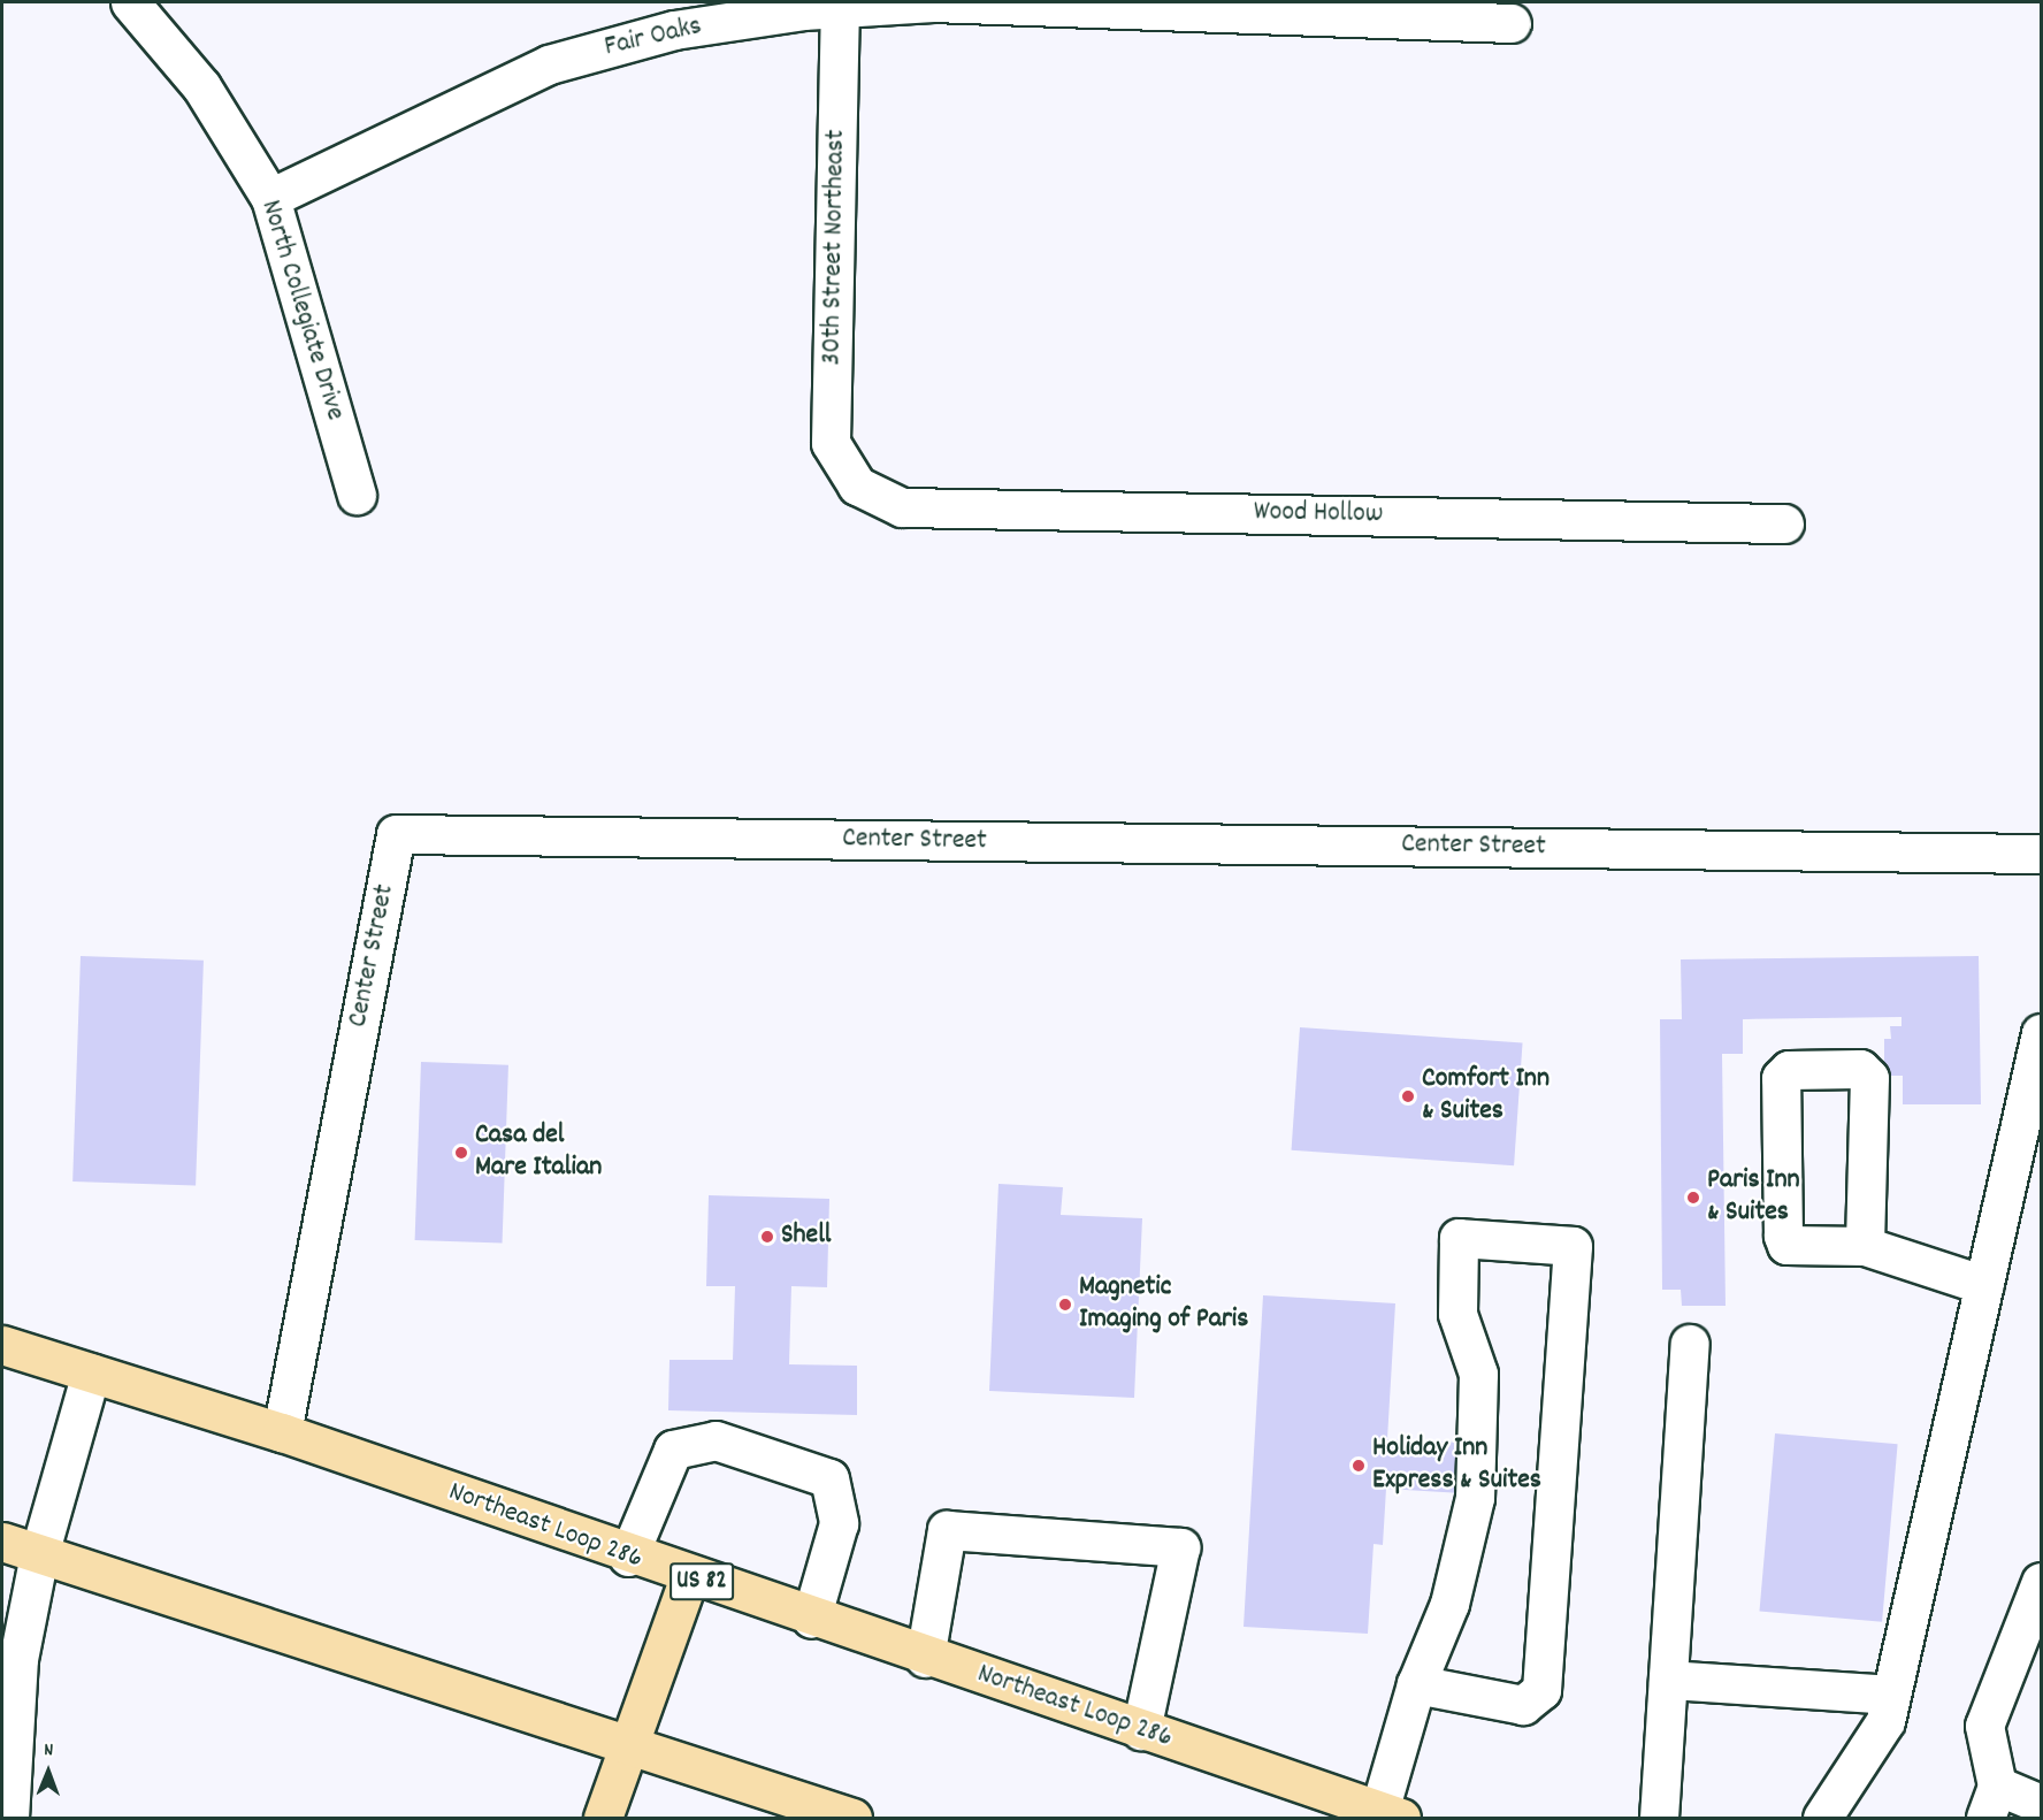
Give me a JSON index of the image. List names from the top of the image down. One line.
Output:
{"streets":{"main road":["Northeast Loop 286","US 82"],"street":["Fair Oaks","30th Street Northeast","North Collegiate Drive","Wood Hollow","Center Street"]},"crossings":[["Fair Oaks","30th Street Northeast"],["Fair Oaks","North Collegiate Drive"],["30th Street Northeast","Wood Hollow"],["Center Street","Northeast Loop 286"]],"places":["Comfort Inn & Suites","Casa del Mare Italian","Paris Inn & Suites","Shell","Magnetic Imaging of Paris","Holiday Inn Express & Suites"],"north":"top"}
